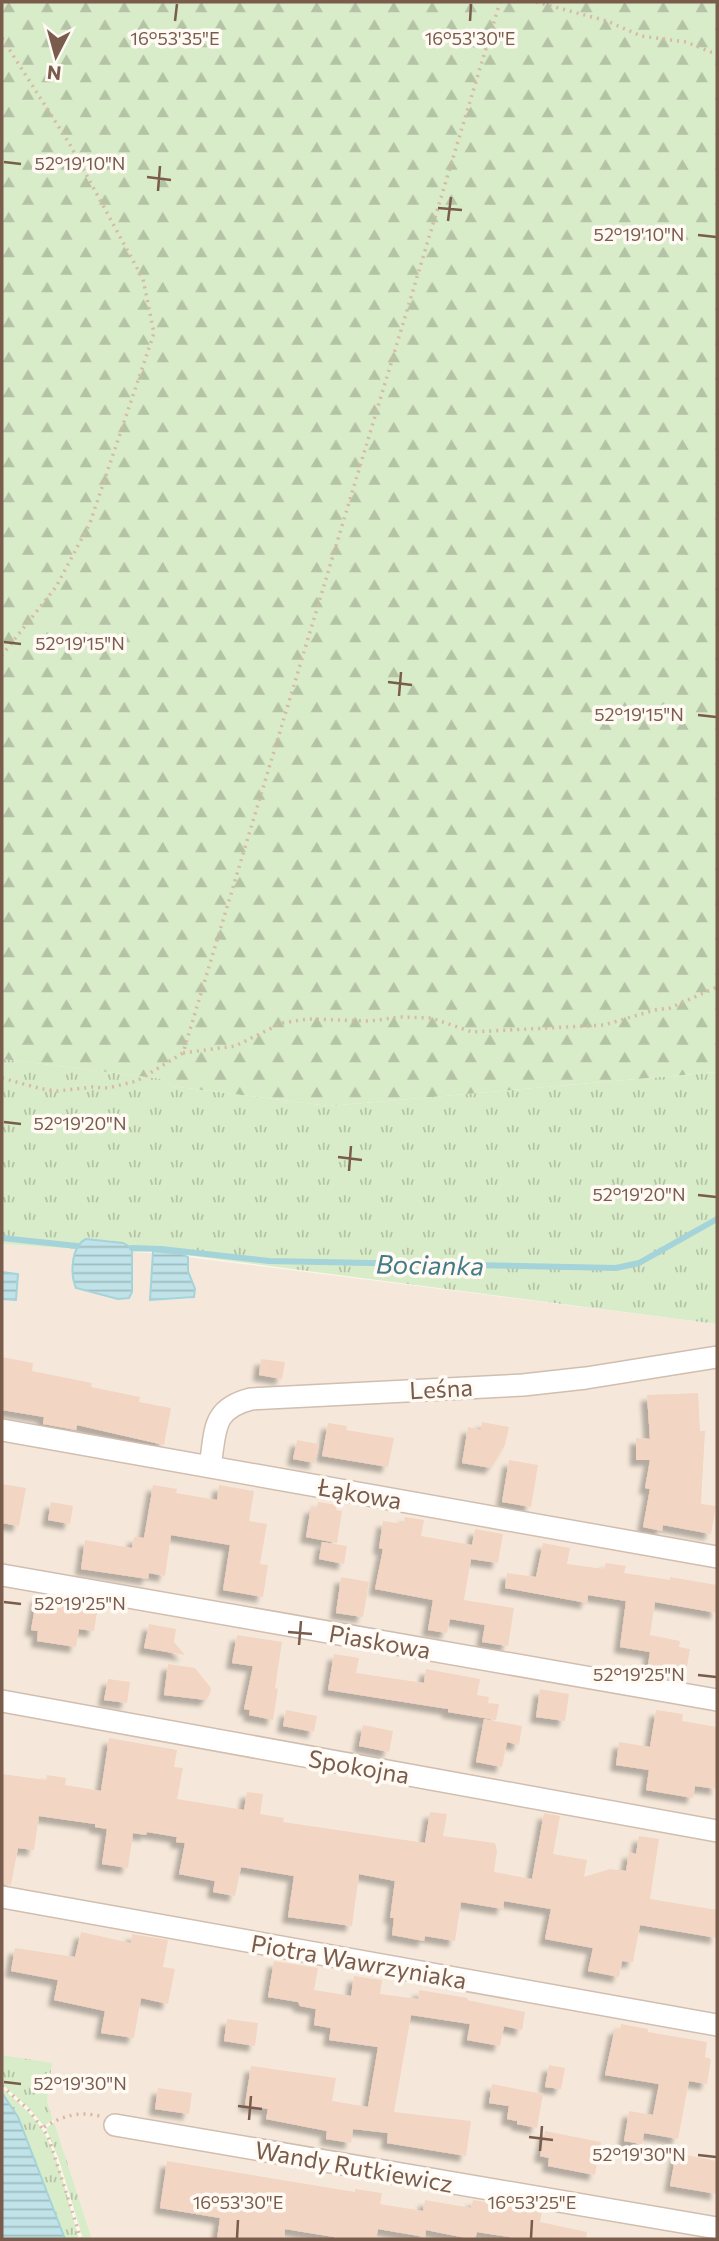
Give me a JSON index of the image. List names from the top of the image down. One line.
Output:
{"streets":{"street":["Leśna","Łąkowa","Piaskowa","Spokojna","Piotra Wawrzyniaka","Wandy Rutkiewicz"]},"crossings":[["Leśna","Łąkowa"]],"water":["Bocianka"],"north":"bottom","coordinates":["16°53'35\"E","16°53'30\"E","52°19'10\"N","52°19'15\"N","52°19'20\"N","52°19'25\"N","52°19'30\"N","16°53'25\"E"]}
